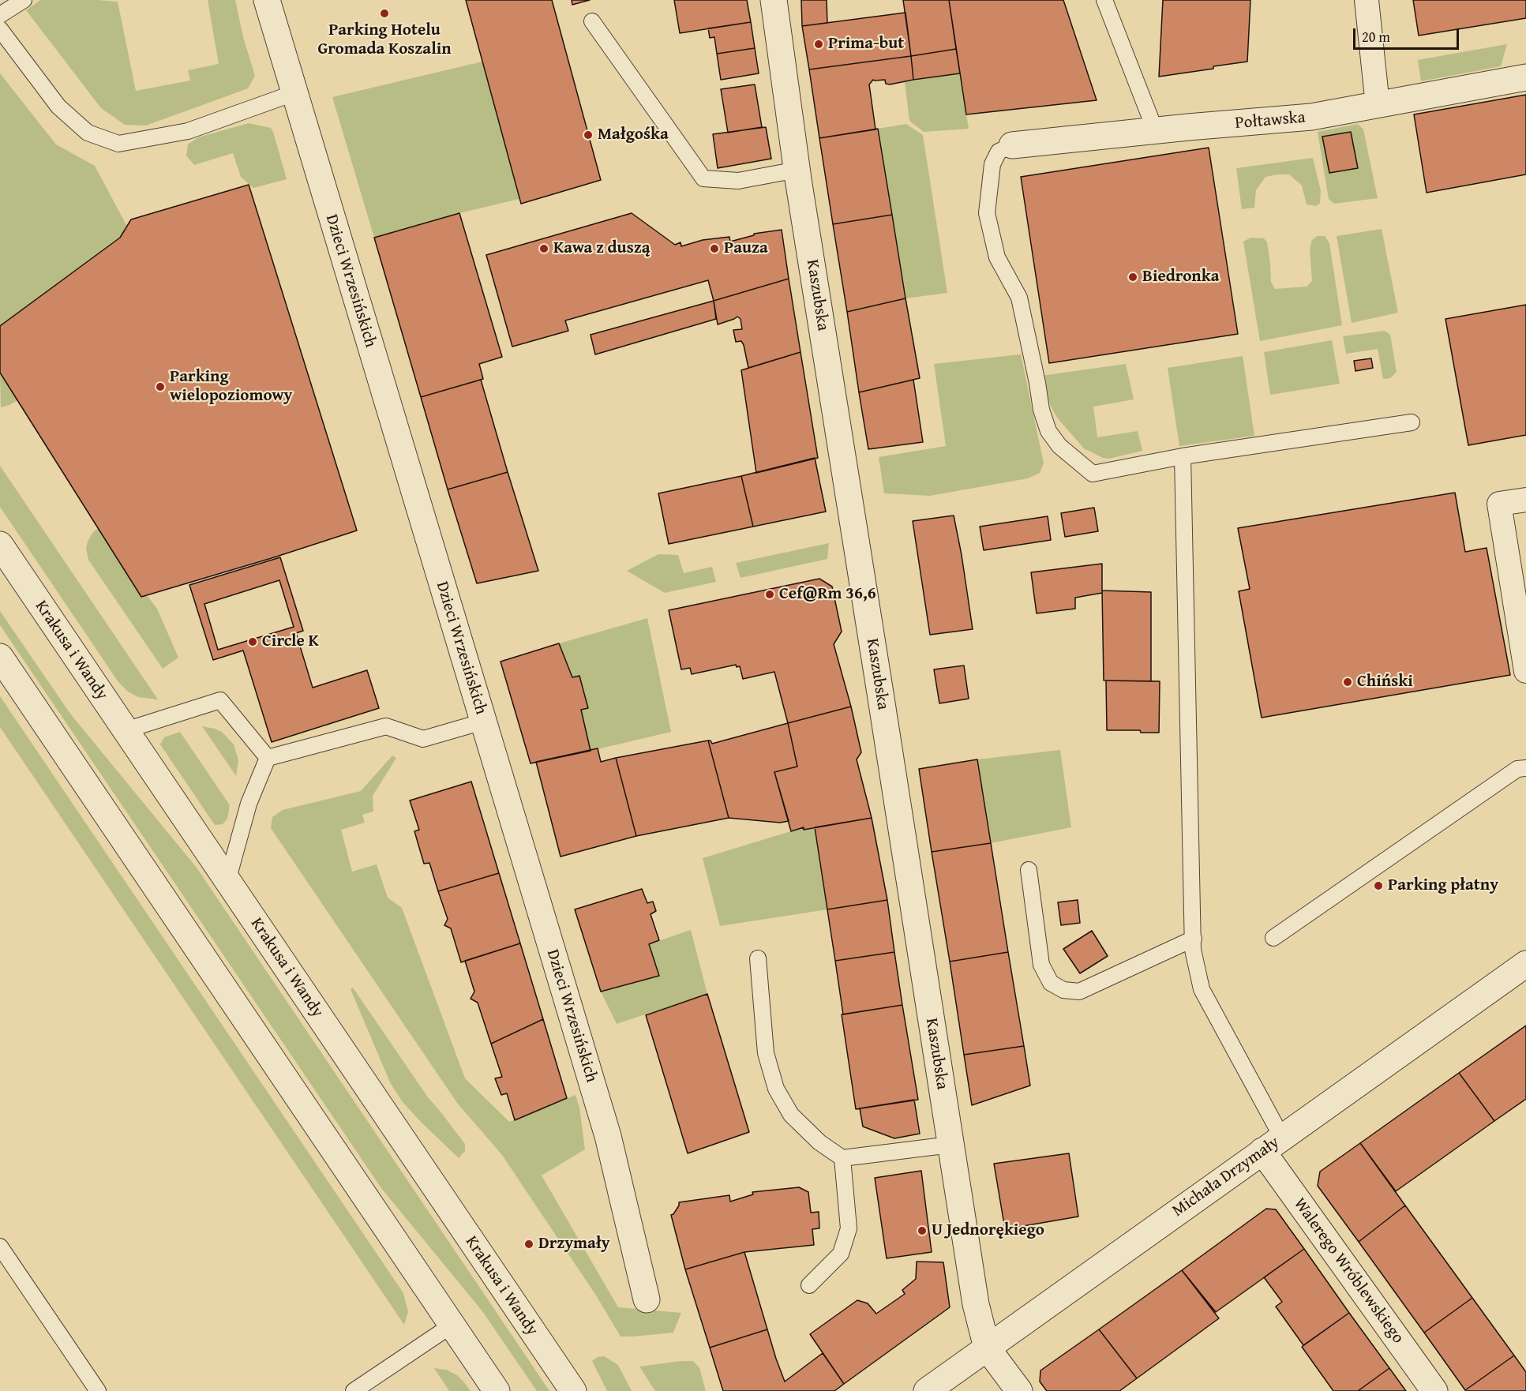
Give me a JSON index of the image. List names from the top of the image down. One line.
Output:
{"streets":{"street":["Połtawska","Dzieci Wrzesińskich","Kaszubska","Krakusa i Wandy","Michała Drzymały","Walerego Wróblewskiego"]},"crossings":[["Kaszubska","Michała Drzymały"],["Michała Drzymały","Walerego Wróblewskiego"]],"places":["Parking Hotelu Gromada Koszalin","Prima-but","Małgośka","Kawa z duszą","Pauza","Biedronka","Parking wielopoziomowy","Cef@Rm 36,6","Circle K","Chiński","Parking płatny","U Jednorękiego","Drzymały"],"scale_bar":"20 m"}
